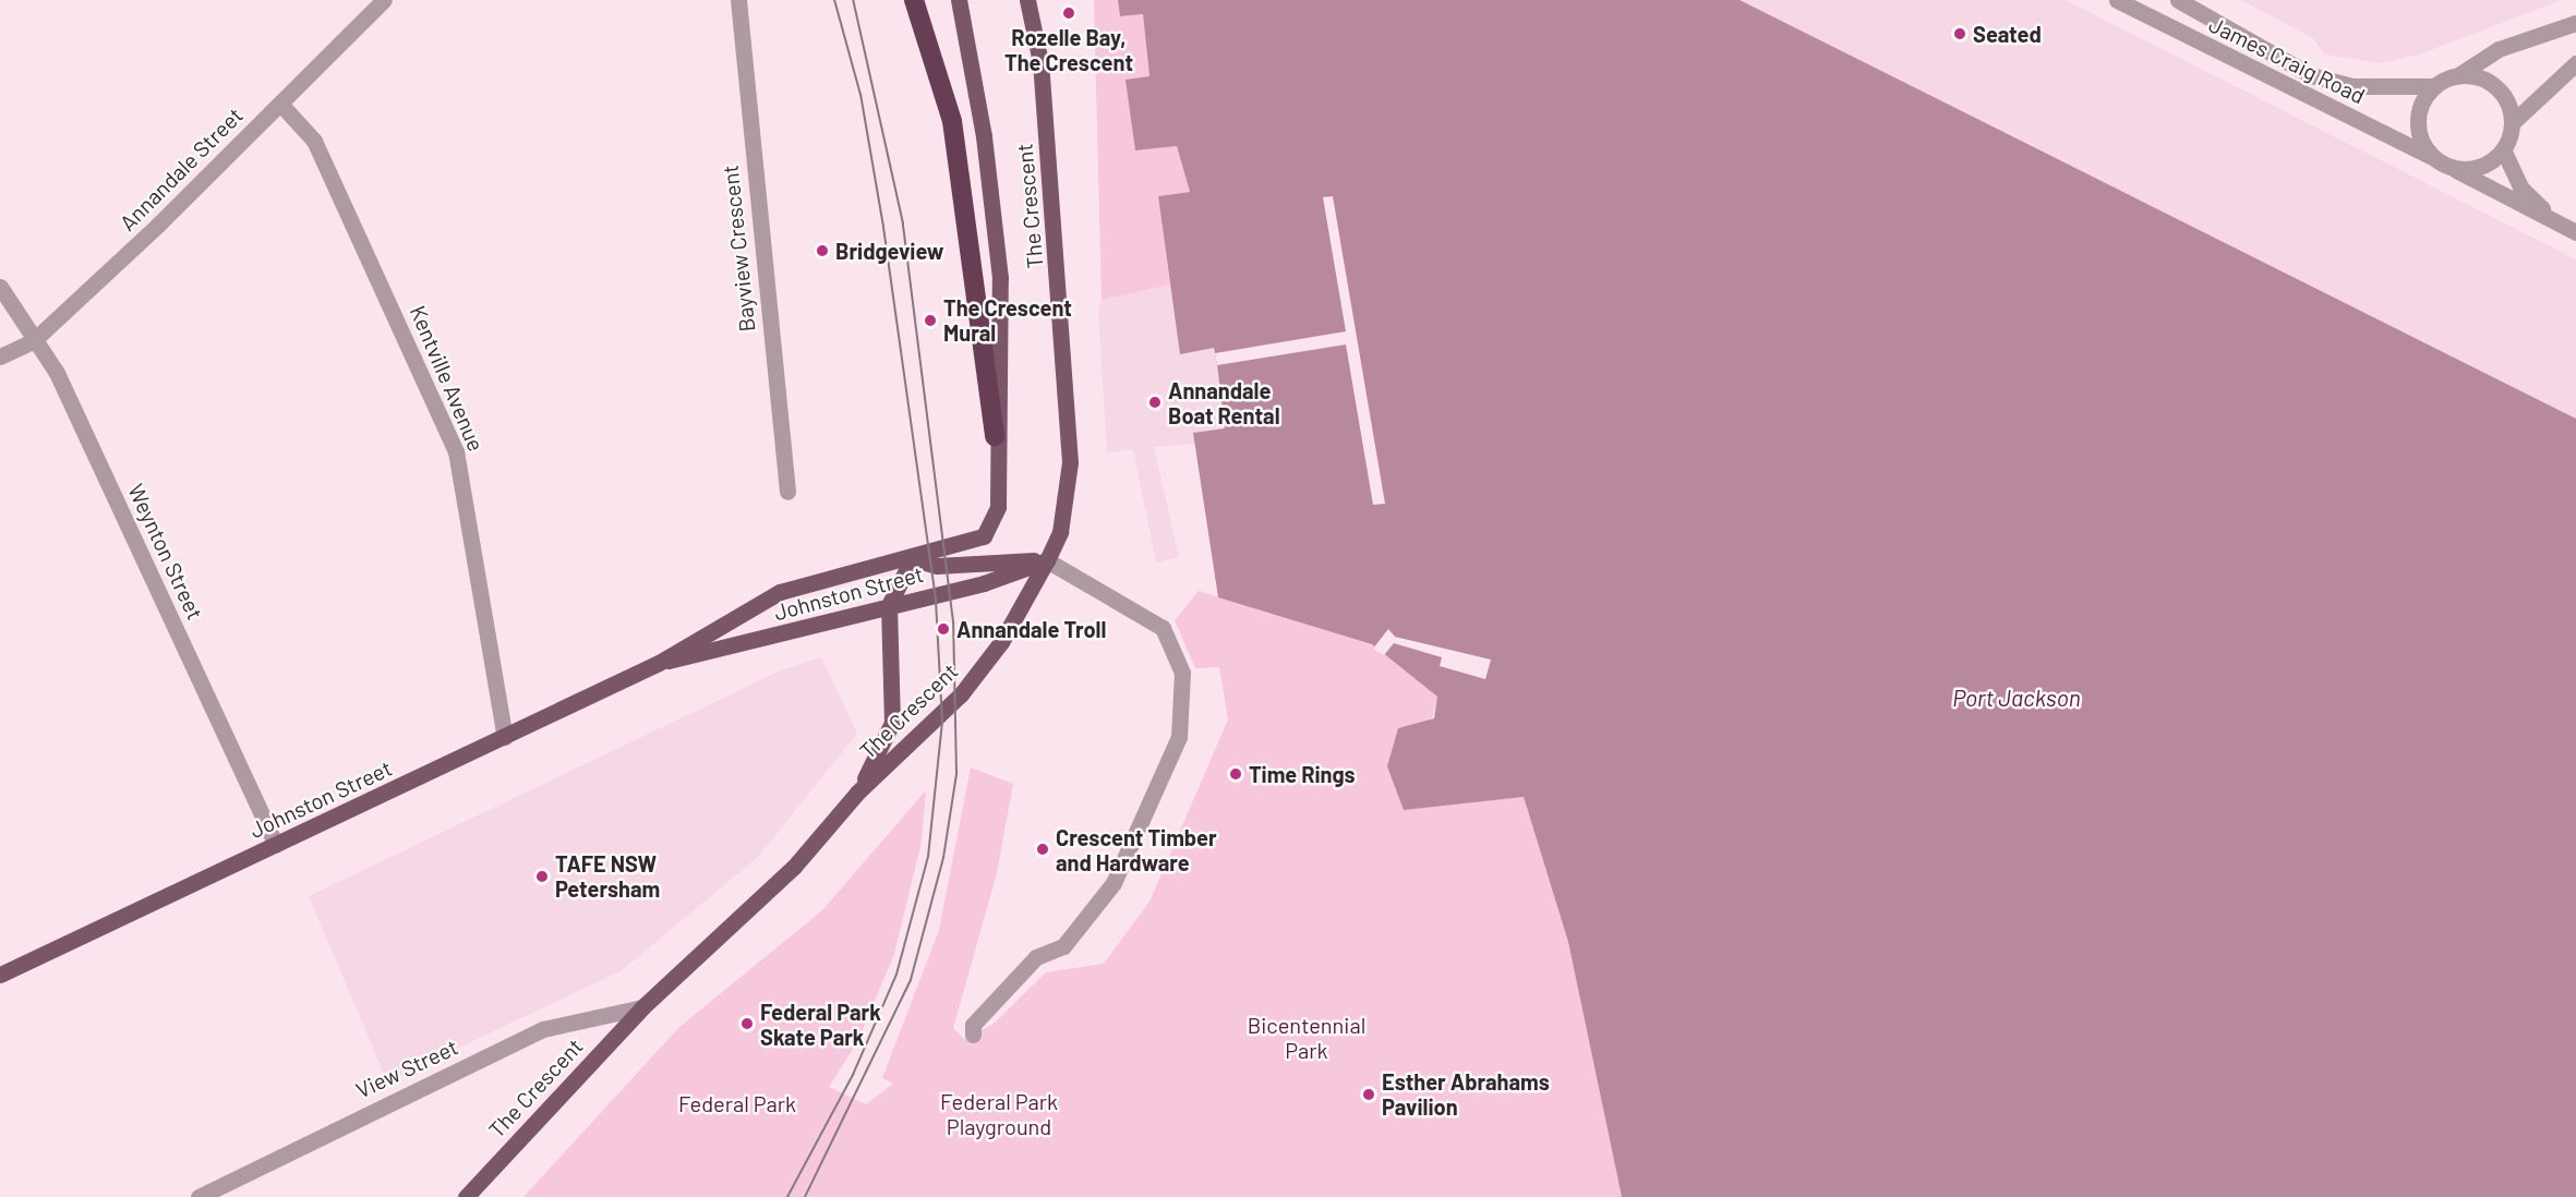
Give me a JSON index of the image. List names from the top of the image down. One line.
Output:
{"streets":{"main road":["The Crescent","Johnston Street"],"street":["James Craig Road","Annandale Street","Bayview Crescent","Kentville Avenue","Weynton Street","View Street"]},"crossings":[["Annandale Street","Kentville Avenue"],["Annandale Street","Weynton Street"],["The Crescent","Johnston Street"],["The Crescent","View Street"],["Kentville Avenue","Johnston Street"],["Weynton Street","Johnston Street"]],"water":["Port Jackson"],"parks":["Bicentennial Park","Federal Park Playground","Federal Park"],"places":["Rozelle Bay, The Crescent","Seated","Bridgeview","The Crescent Mural","Annandale Boat Rental","Annandale Troll","Time Rings","Crescent Timber and Hardware","TAFE NSW Petersham","Federal Park Skate Park","Esther Abrahams Pavilion"]}
